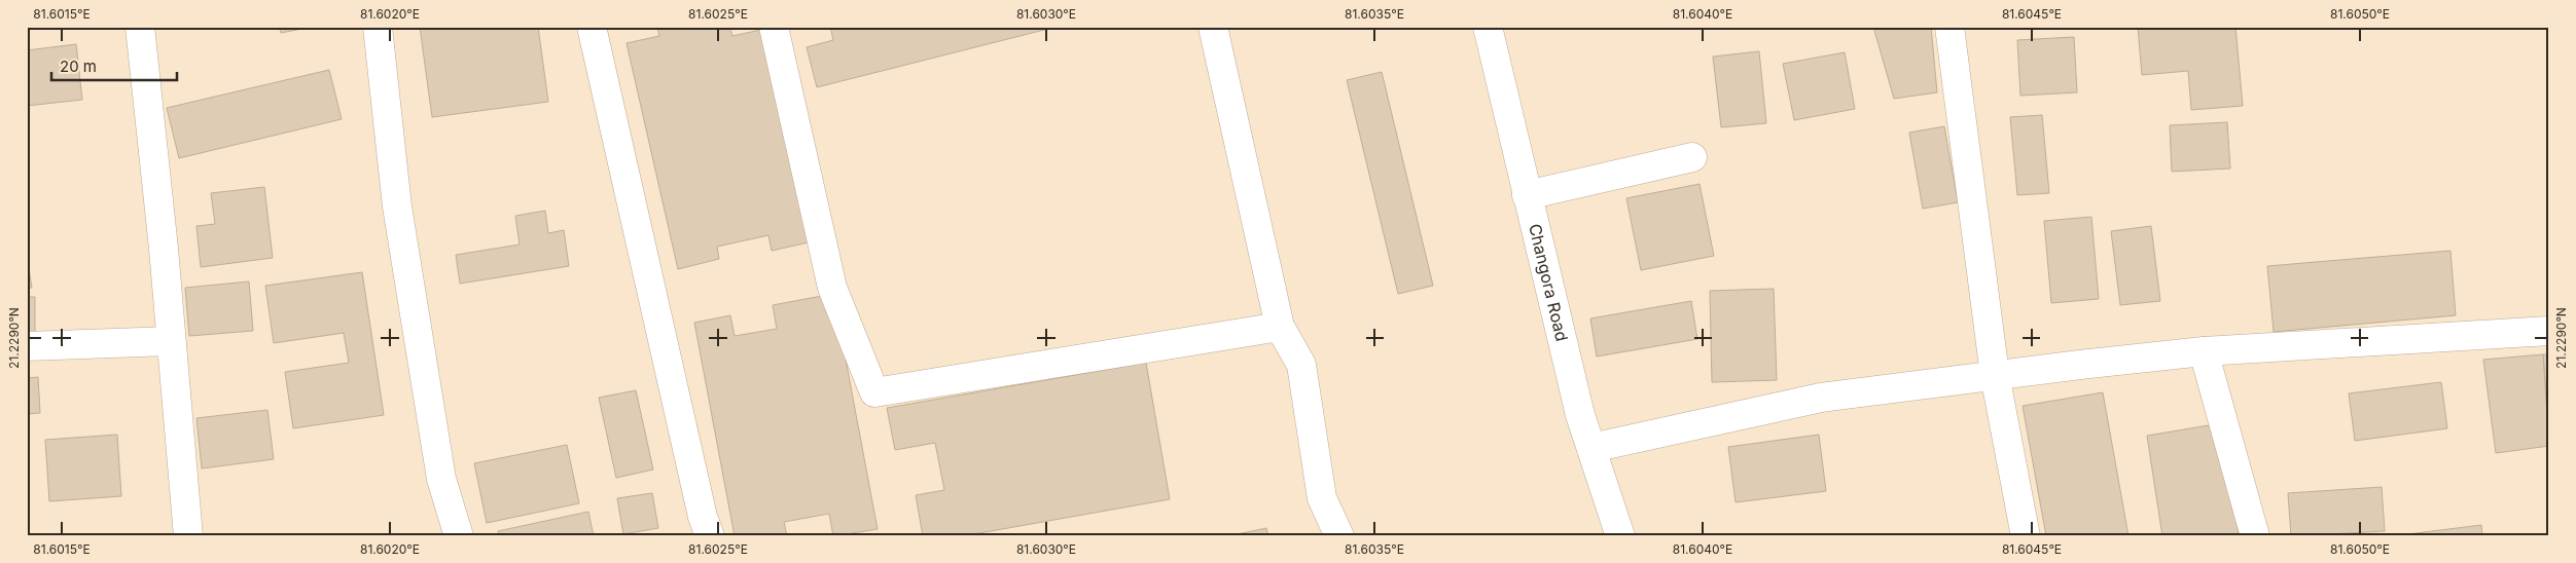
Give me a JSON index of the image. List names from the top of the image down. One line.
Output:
{"streets":{"street":["Changora Road"]},"scale_bar":"20 m","coordinates":["81.6015°E","81.6020°E","81.6025°E","81.6030°E","81.6035°E","81.6040°E","81.6045°E","81.6050°E","21.2290°N"]}
